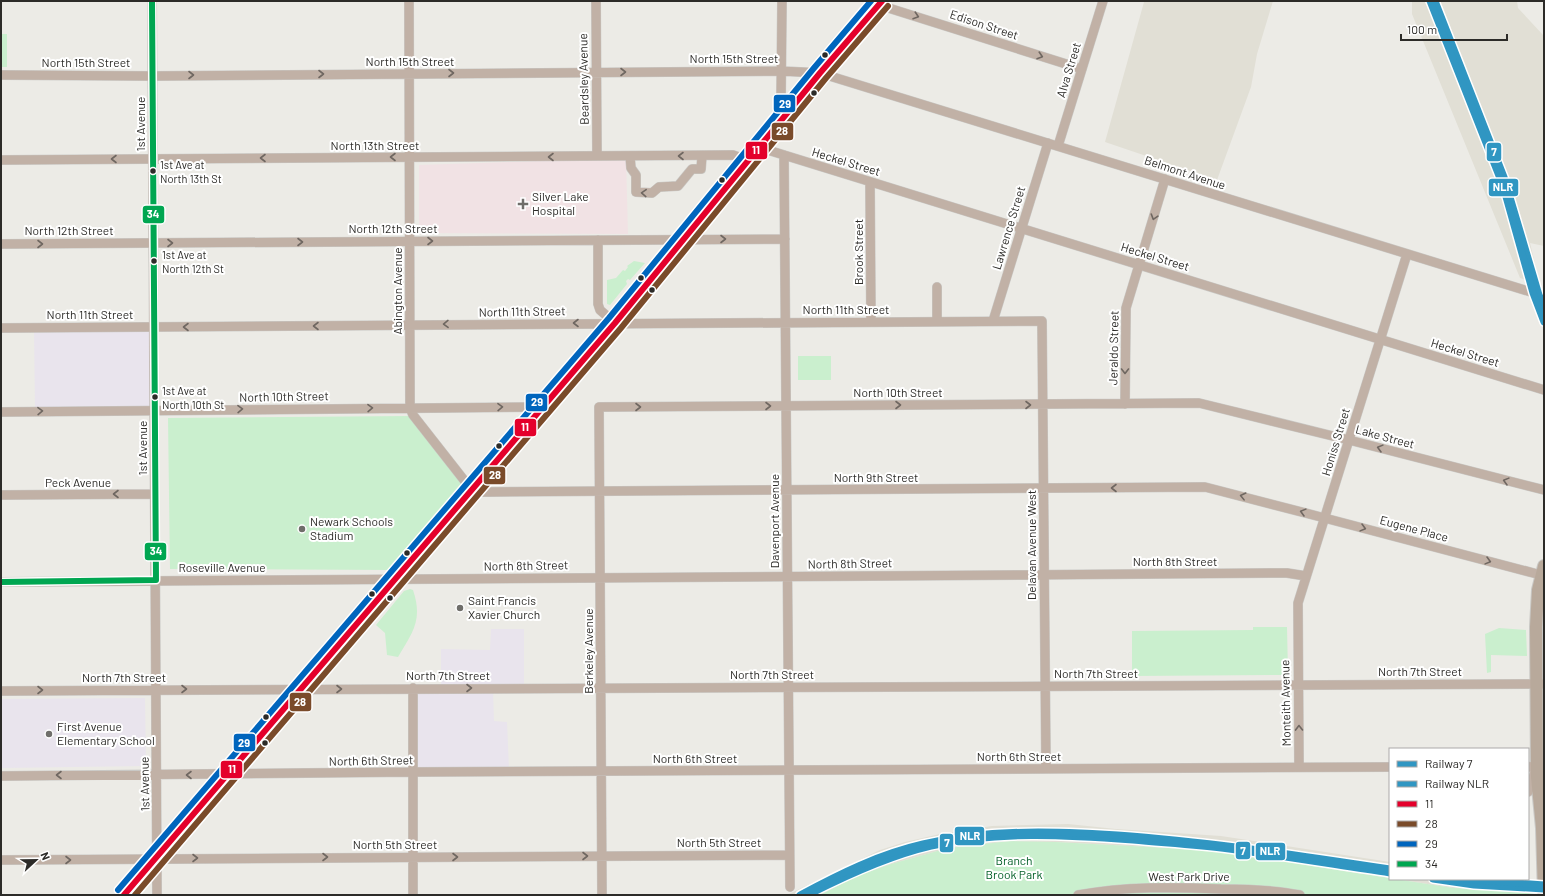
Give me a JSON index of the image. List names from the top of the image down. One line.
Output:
{"streets":{"street":["Edison Street","North 15th Street","Alva Street","Beardsley Avenue","1st Avenue","North 13th Street","Heckel Street","Belmont Avenue","Lawrence Street","North 12th Street","Brook Street","Abington Avenue","North 11th Street","Jeraldo Street","North 10th Street","Lake Street","Honiss Street","North 9th Street","Peck Avenue","Davenport Avenue","Eugene Place","Delavan Avenue West","North 8th Street","Roseville Avenue","Berkeley Avenue","North 7th Street","Monteith Avenue","North 6th Street","North 5th Street","West Park Drive"]},"crossings":[["Edison Street","Alva Street"],["North 15th Street","Beardsley Avenue"],["North 15th Street","1st Avenue"],["North 15th Street","Belmont Avenue"],["North 15th Street","Abington Avenue"],["Alva Street","Belmont Avenue"],["Beardsley Avenue","North 13th Street"],["1st Avenue","North 13th Street"],["1st Avenue","North 12th Street"],["1st Avenue","North 11th Street"],["1st Avenue","North 10th Street"],["1st Avenue","Peck Avenue"],["1st Avenue","Roseville Avenue"],["1st Avenue","North 7th Street"],["1st Avenue","North 6th Street"],["1st Avenue","North 5th Street"],["North 13th Street","Abington Avenue"],["Heckel Street","Lawrence Street"],["Heckel Street","Brook Street"],["Heckel Street","Jeraldo Street"],["Heckel Street","Honiss Street"],["Heckel Street","Davenport Avenue"],["Belmont Avenue","Lawrence Street"],["Belmont Avenue","Jeraldo Street"],["Belmont Avenue","Honiss Street"],["Lawrence Street","North 11th Street"],["North 12th Street","Abington Avenue"],["North 12th Street","Davenport Avenue"],["Brook Street","North 11th Street"],["Abington Avenue","North 11th Street"],["Abington Avenue","North 10th Street"],["North 11th Street","Davenport Avenue"],["North 11th Street","Delavan Avenue West"],["Jeraldo Street","North 10th Street"],["North 10th Street","Lake Street"],["North 10th Street","Davenport Avenue"],["North 10th Street","Delavan Avenue West"],["North 10th Street","Berkeley Avenue"],["Lake Street","Honiss Street"],["Honiss Street","Eugene Place"],["Honiss Street","North 8th Street"],["Honiss Street","Monteith Avenue"],["North 9th Street","Davenport Avenue"],["North 9th Street","Eugene Place"],["North 9th Street","Delavan Avenue West"],["North 9th Street","Berkeley Avenue"],["Davenport Avenue","North 8th Street"],["Davenport Avenue","North 7th Street"],["Davenport Avenue","North 6th Street"],["Davenport Avenue","North 5th Street"],["Delavan Avenue West","North 8th Street"],["Delavan Avenue West","North 7th Street"],["Delavan Avenue West","North 6th Street"],["North 8th Street","Roseville Avenue"],["North 8th Street","Berkeley Avenue"],["Berkeley Avenue","North 7th Street"],["Berkeley Avenue","North 6th Street"],["Berkeley Avenue","North 5th Street"],["North 7th Street","Monteith Avenue"],["Monteith Avenue","North 6th Street"]],"one_way":["Edison Street","North 15th Street","North 13th Street","North 12th Street","North 11th Street","Jeraldo Street","North 10th Street","Lake Street","Peck Avenue","North 7th Street","Monteith Avenue","North 5th Street"],"parks":["Branch Brook Park"],"places":{"other":["1st Ave at North 13th St","1st Ave at North 12th St","1st Ave at North 10th St","Newark Schools Stadium","Saint Francis Xavier Church","First Avenue Elementary School"],"health":["Silver Lake Hospital"]},"lines":["rail line 7","rail line NLR","transit line 11","transit line 29","transit line 34","transit line 28"],"legend":["Railway 7","Railway NLR","11","28","29","34"],"scale_bar":"100 m","north":"right"}
